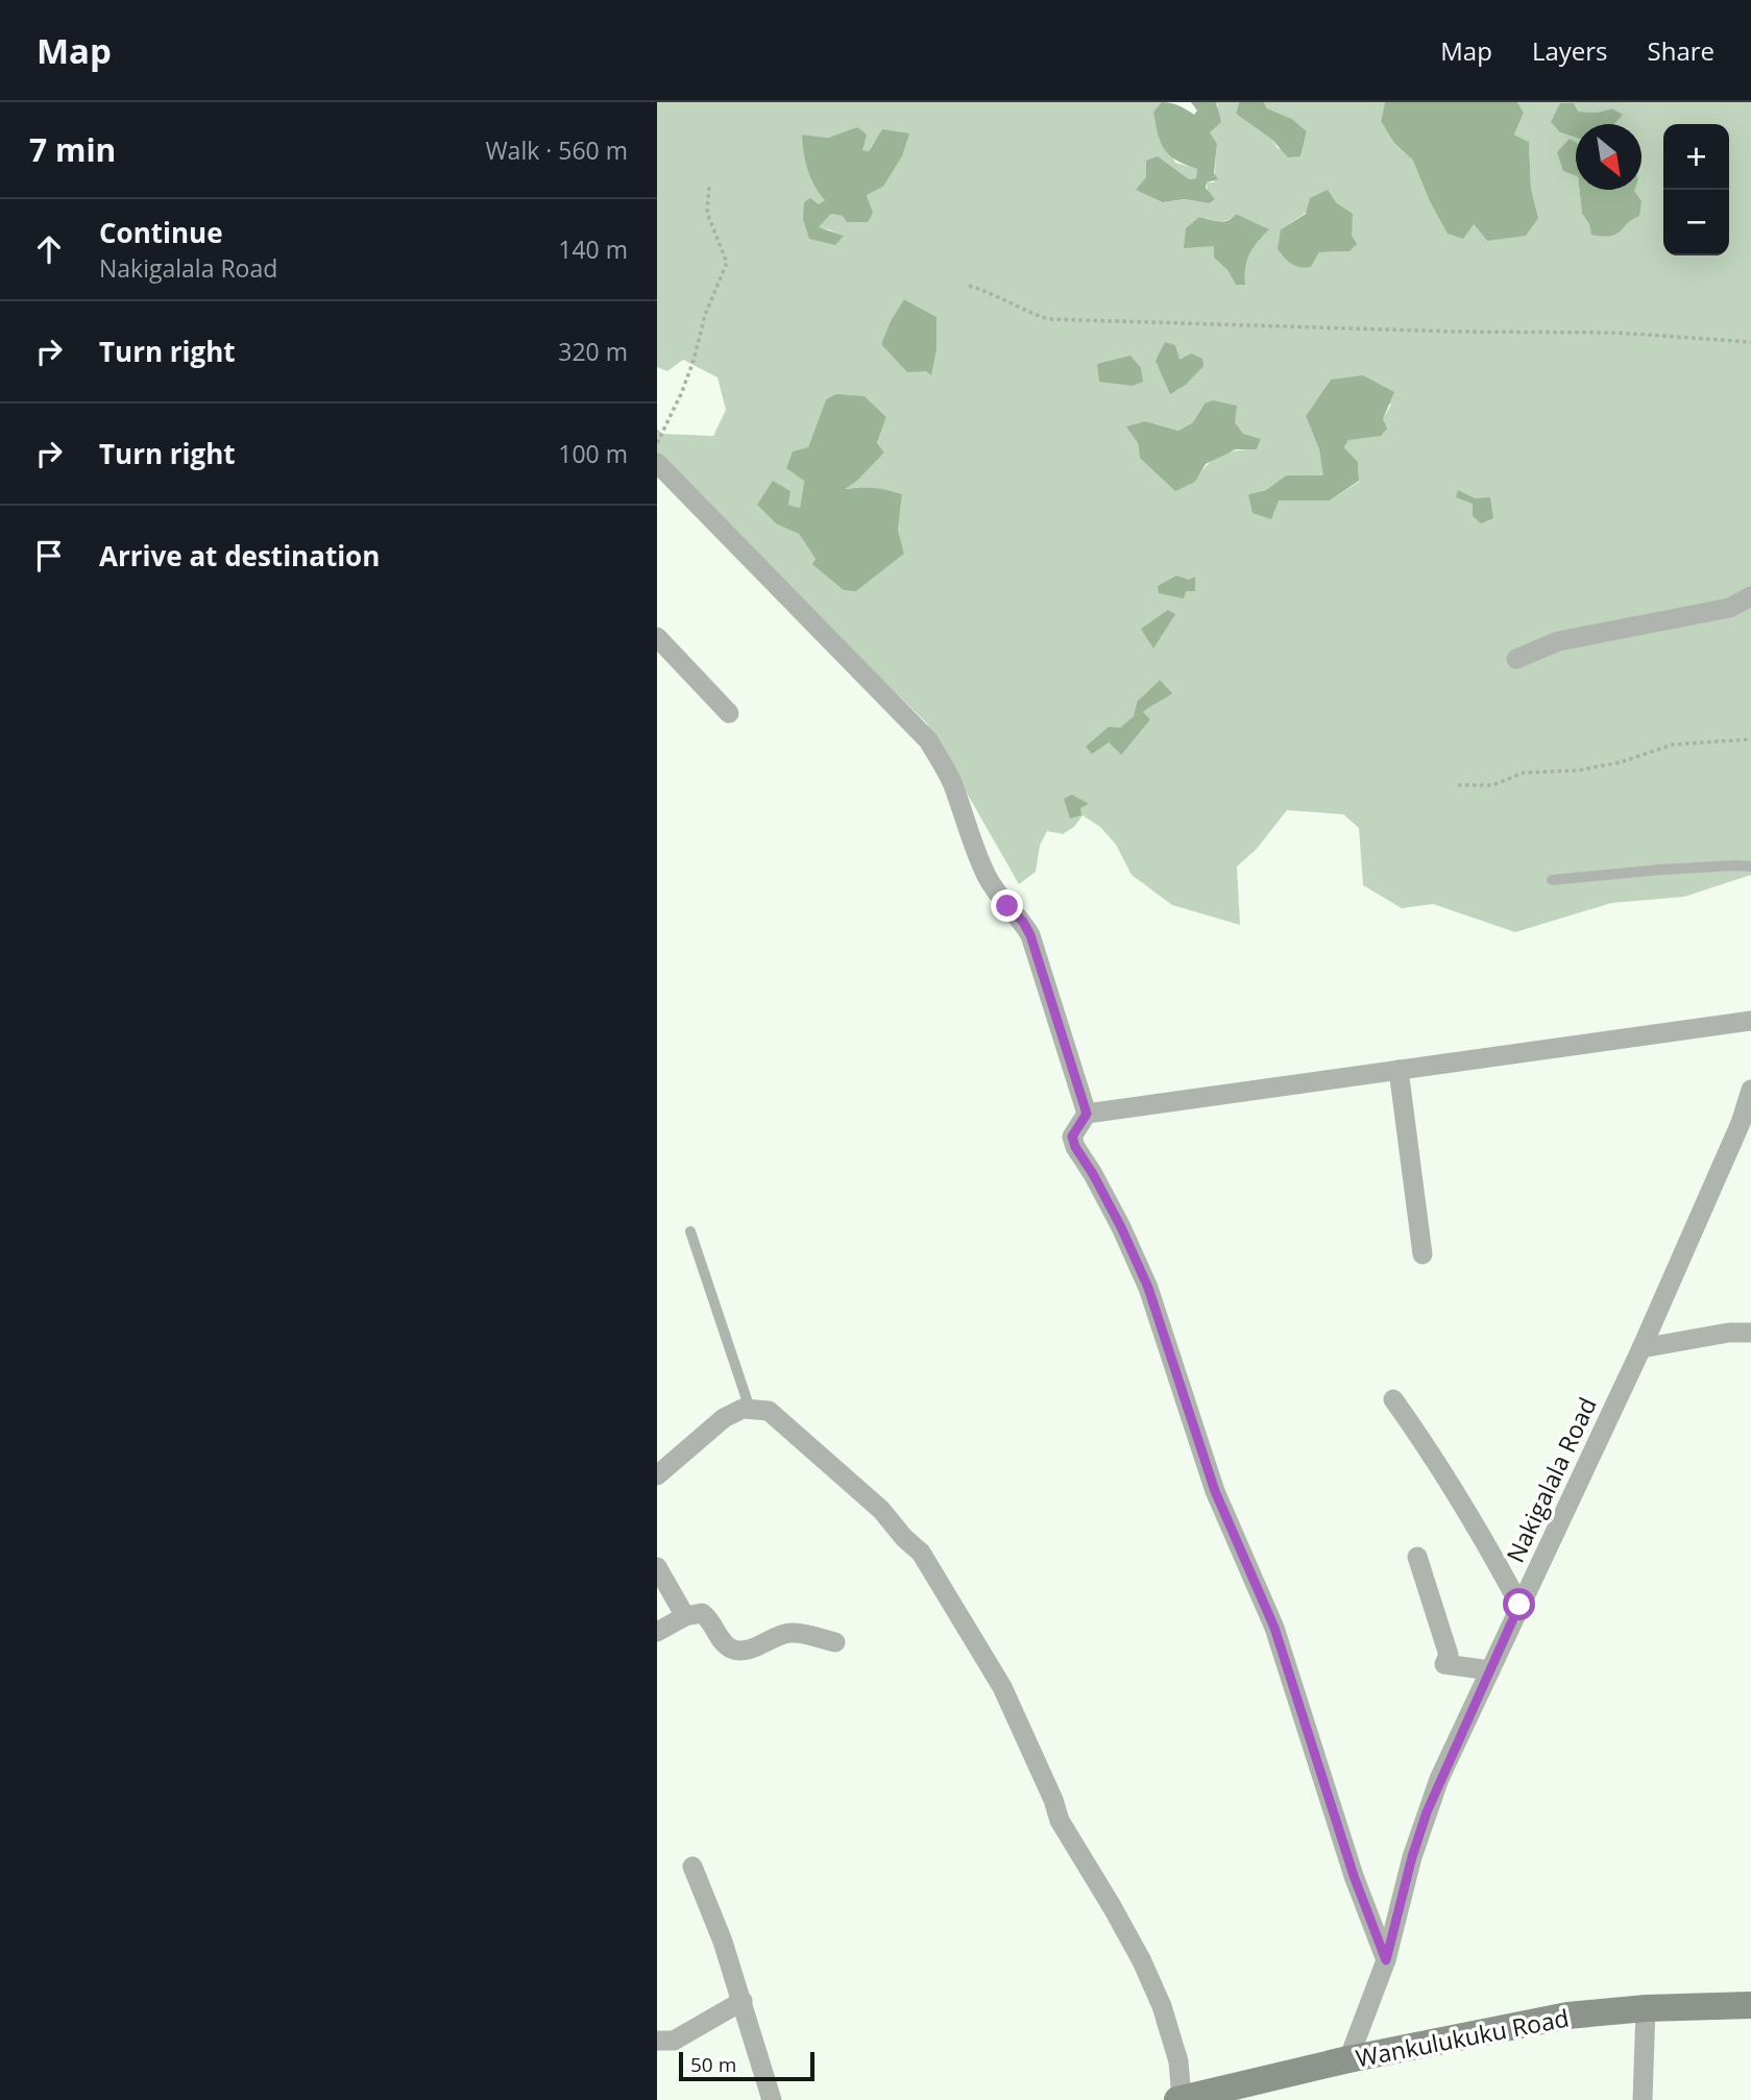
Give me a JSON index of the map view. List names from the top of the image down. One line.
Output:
{"streets":{"main road":["Wankulukuku Road"],"street":["Nakigalala Road"]},"crossings":[["Nakigalala Road","Wankulukuku Road"]],"scale_bar":"50 m","north":"bottom right","page":{"header":"Map","nav":["Map","Layers","Share"],"heading":["7 min","Walk · 560 m"],"map_buttons":["+","−"],"list":[["Continue","Nakigalala Road","140 m"],["Turn right","320 m"],["Turn right","100 m"],"Arrive at destination"],"scale":"50 m"}}
